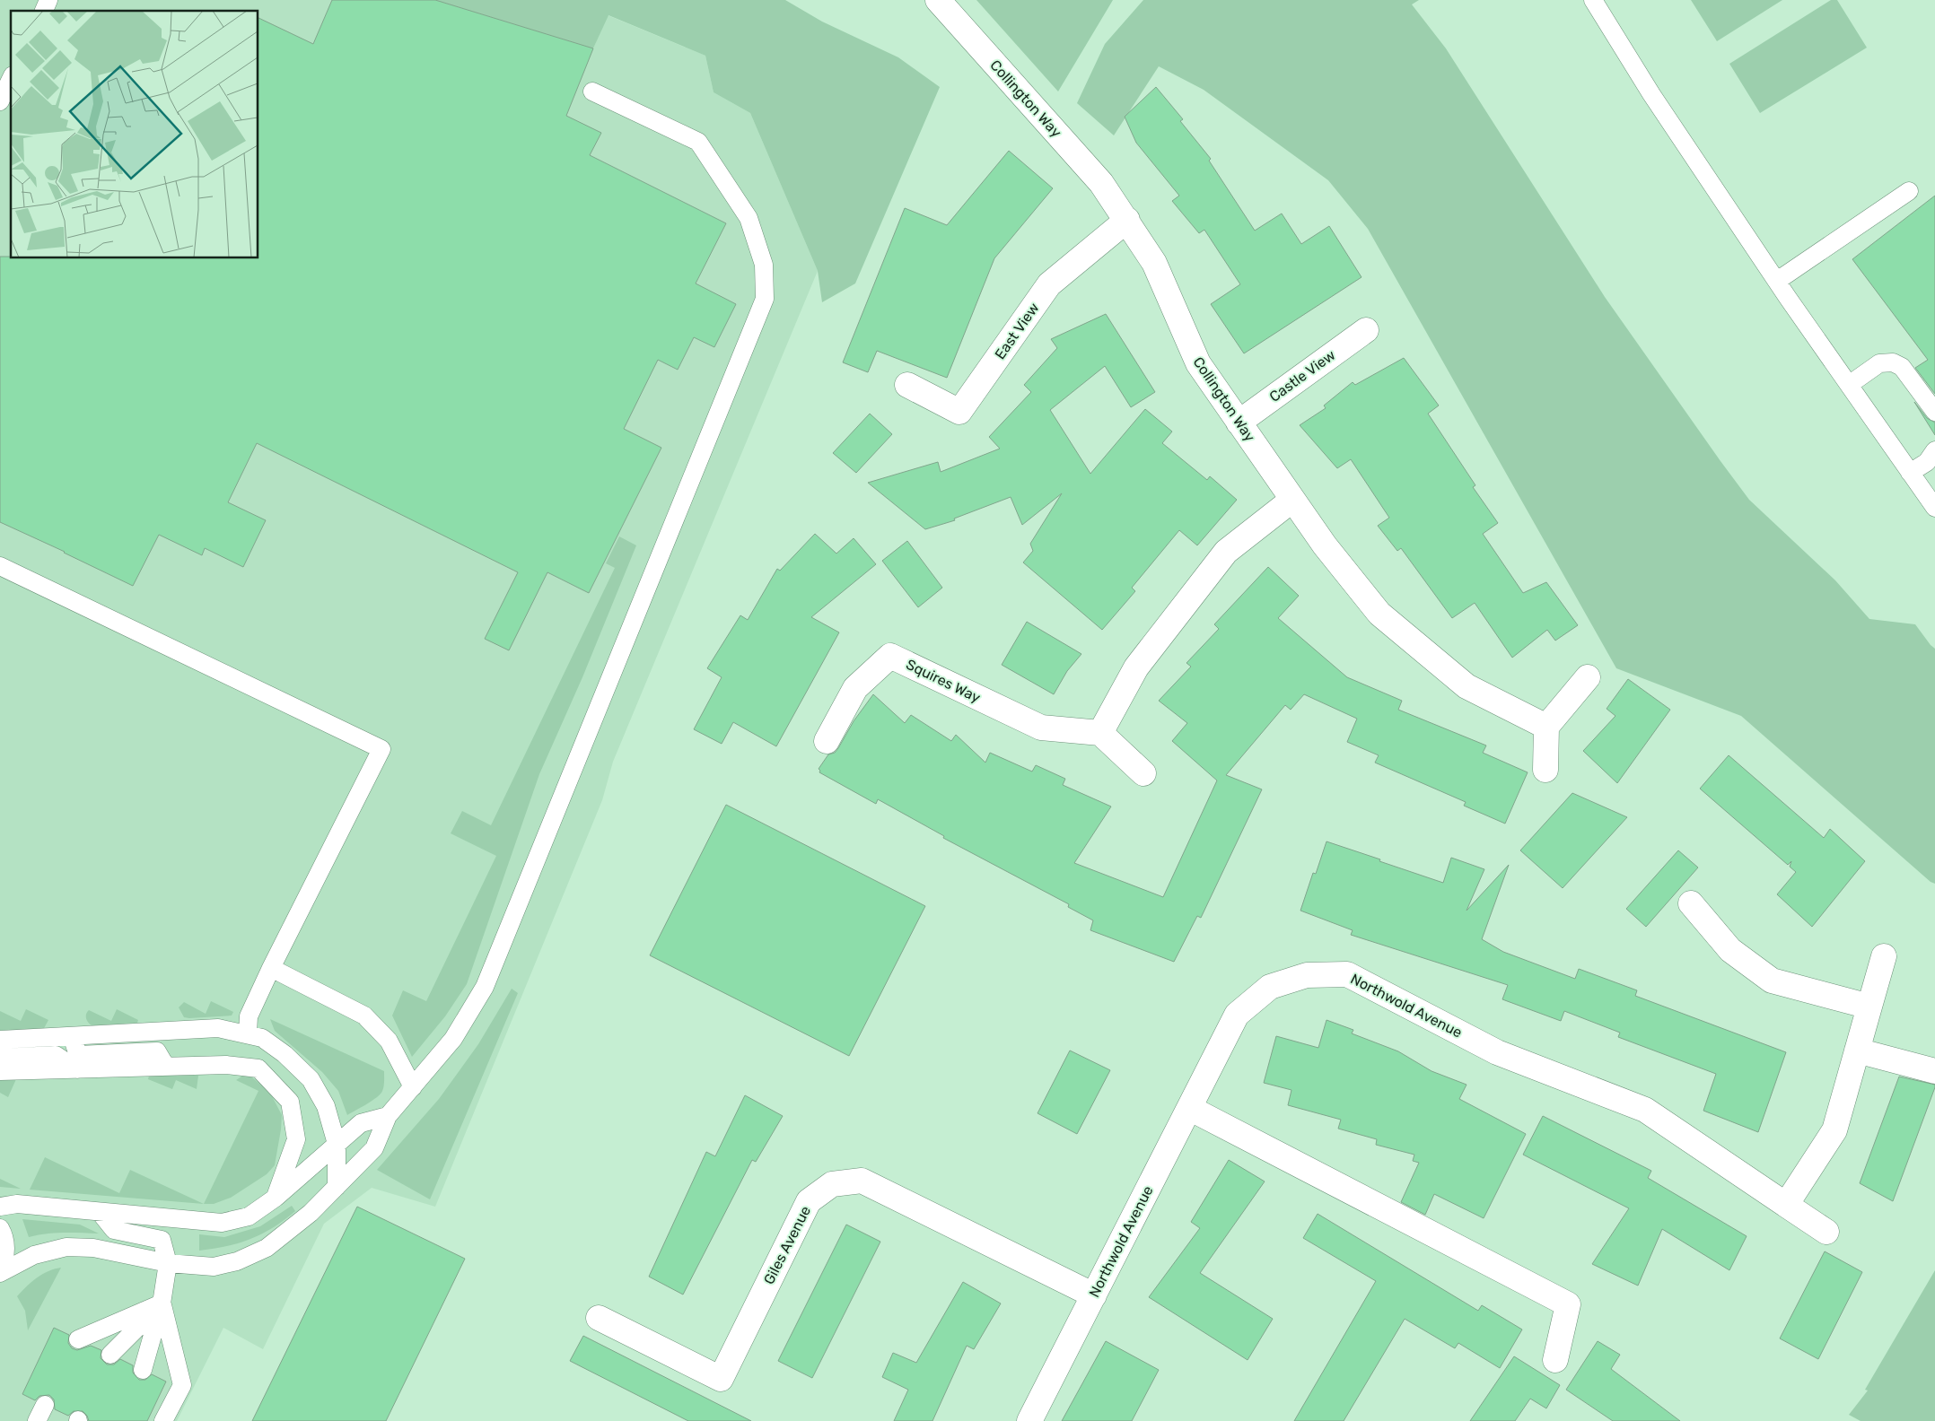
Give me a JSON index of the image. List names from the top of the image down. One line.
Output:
{"streets":{"street":["Collington Way","East View","Castle View","Squires Way","Northwold Avenue","Giles Avenue"]},"crossings":[["Collington Way","East View"],["Collington Way","Castle View"],["Northwold Avenue","Giles Avenue"]]}
